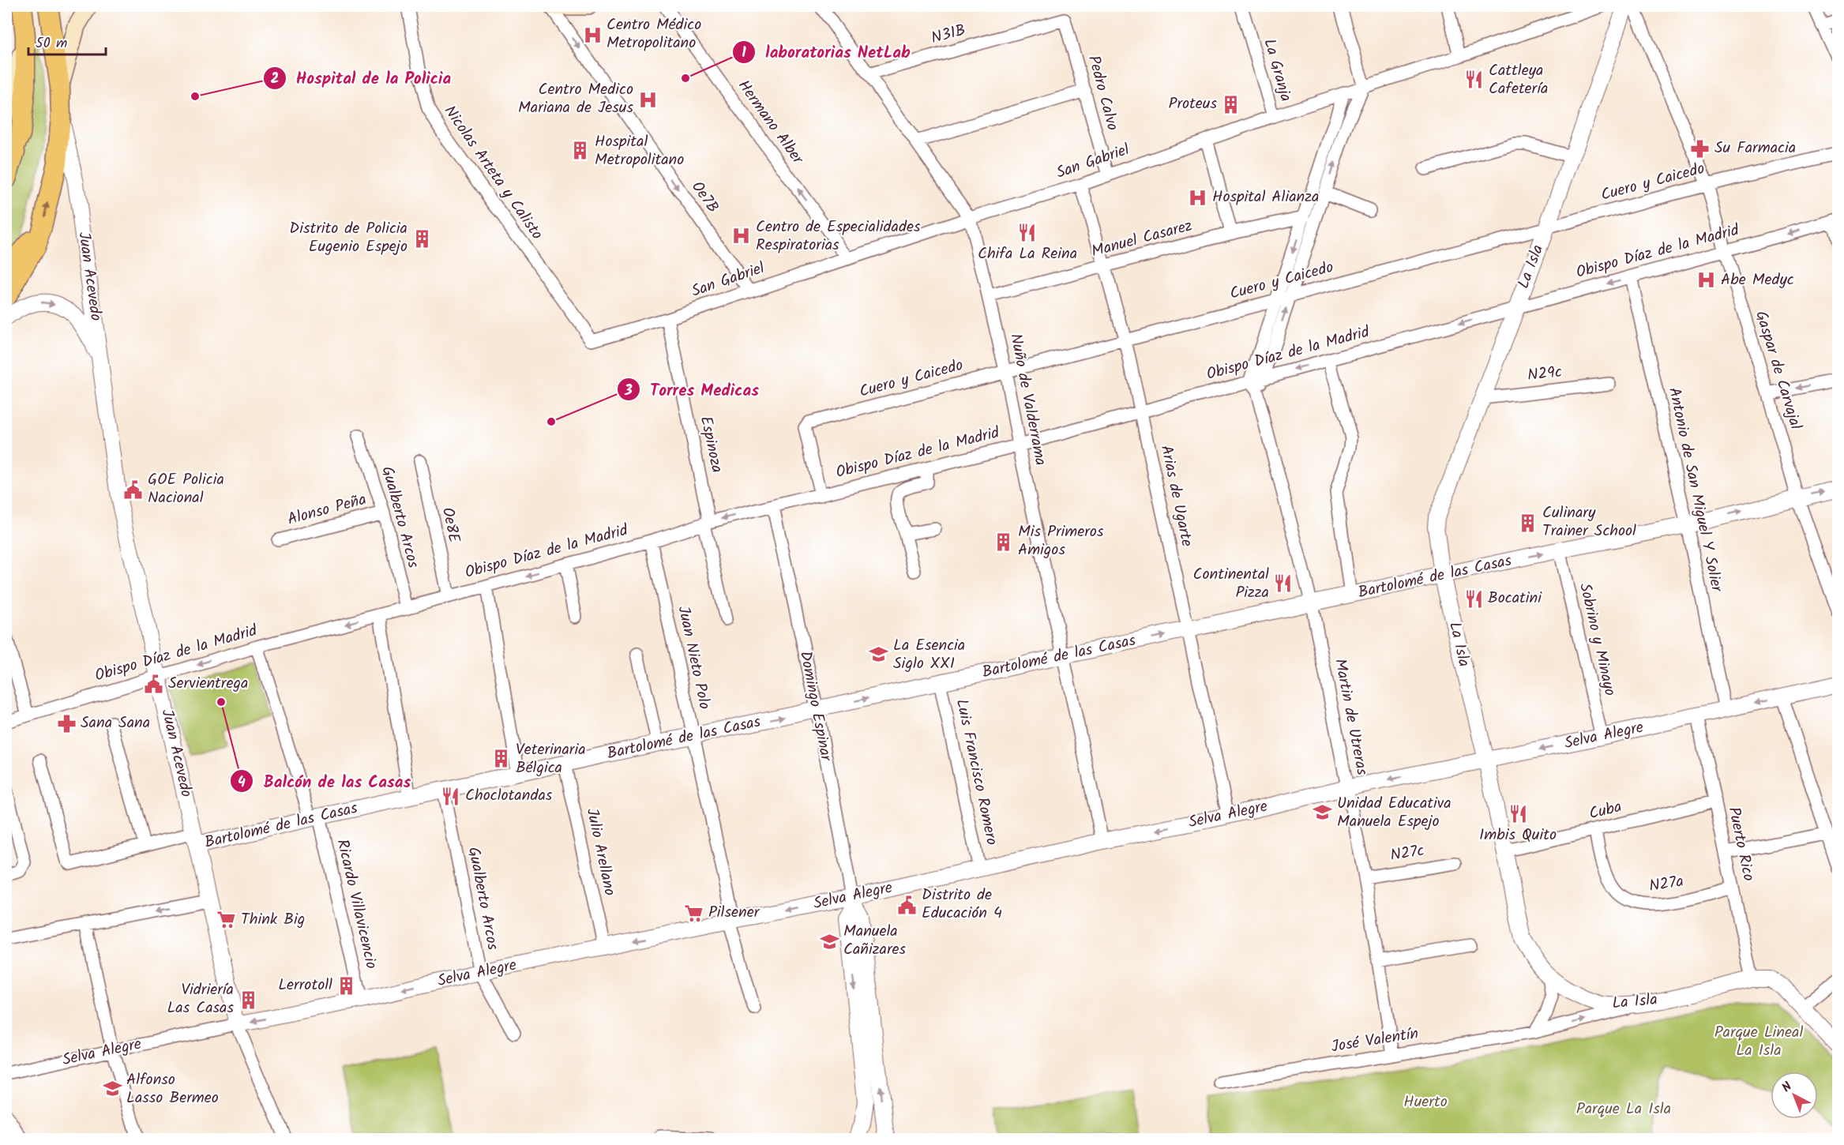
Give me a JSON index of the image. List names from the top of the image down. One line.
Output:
{"streets":{"street":["N31B","La Granja","Pedro Calvo","Hermano Alber","San Gabriel","Nicolas Arteta y Calisto","Cuero y Caicedo","Oe7B","Manuel Casarez","Obispo Díaz de la Madrid","La Isla","Juan Acevedo","Gaspar de Carvajal","N29c","Nuño de Valderrama","Espinoza","Antonio de San Miguel Y Solier","Arias de Ugarte","Alonso Peña","Gualberto Arcos","Oe8E","Bartolomé de las Casas","Sobrino y Minayo","Juan Nieto Polo","Domingo Espinar","Martin de Utreras","Selva Alegre","Luis Francisco Romero","Cuba","Puerto Rico","Julio Arellano","N27c","N27a","Ricardo Villavicencio","José Valentín"]},"crossings":[["N31B","Pedro Calvo"],["N31B","Nuño de Valderrama"],["La Granja","San Gabriel"],["Pedro Calvo","San Gabriel"],["Hermano Alber","San Gabriel"],["San Gabriel","Nicolas Arteta y Calisto"],["San Gabriel","Oe7B"],["San Gabriel","Nuño de Valderrama"],["San Gabriel","Espinoza"],["San Gabriel","Arias de Ugarte"],["Cuero y Caicedo","Obispo Díaz de la Madrid"],["Cuero y Caicedo","La Isla"],["Cuero y Caicedo","Gaspar de Carvajal"],["Cuero y Caicedo","Nuño de Valderrama"],["Cuero y Caicedo","Arias de Ugarte"],["Manuel Casarez","Nuño de Valderrama"],["Manuel Casarez","Arias de Ugarte"],["Obispo Díaz de la Madrid","La Isla"],["Obispo Díaz de la Madrid","Juan Acevedo"],["Obispo Díaz de la Madrid","Gaspar de Carvajal"],["Obispo Díaz de la Madrid","Nuño de Valderrama"],["Obispo Díaz de la Madrid","Espinoza"],["Obispo Díaz de la Madrid","Antonio de San Miguel Y Solier"],["Obispo Díaz de la Madrid","Arias de Ugarte"],["Obispo Díaz de la Madrid","Gualberto Arcos"],["Obispo Díaz de la Madrid","Oe8E"],["Obispo Díaz de la Madrid","Juan Nieto Polo"],["Obispo Díaz de la Madrid","Domingo Espinar"],["Obispo Díaz de la Madrid","Martin de Utreras"],["Obispo Díaz de la Madrid","Ricardo Villavicencio"],["La Isla","N29c"],["La Isla","Bartolomé de las Casas"],["La Isla","Selva Alegre"],["La Isla","Cuba"],["La Isla","Puerto Rico"],["La Isla","José Valentín"],["Juan Acevedo","Bartolomé de las Casas"],["Juan Acevedo","Selva Alegre"],["Gaspar de Carvajal","Bartolomé de las Casas"],["Nuño de Valderrama","Bartolomé de las Casas"],["Nuño de Valderrama","Selva Alegre"],["Antonio de San Miguel Y Solier","Bartolomé de las Casas"],["Antonio de San Miguel Y Solier","Selva Alegre"],["Arias de Ugarte","Bartolomé de las Casas"],["Arias de Ugarte","Selva Alegre"],["Alonso Peña","Gualberto Arcos"],["Gualberto Arcos","Bartolomé de las Casas"],["Gualberto Arcos","Selva Alegre"],["Bartolomé de las Casas","Sobrino y Minayo"],["Bartolomé de las Casas","Juan Nieto Polo"],["Bartolomé de las Casas","Domingo Espinar"],["Bartolomé de las Casas","Martin de Utreras"],["Bartolomé de las Casas","Luis Francisco Romero"],["Bartolomé de las Casas","Julio Arellano"],["Bartolomé de las Casas","Ricardo Villavicencio"],["Sobrino y Minayo","Selva Alegre"],["Juan Nieto Polo","Selva Alegre"],["Domingo Espinar","Selva Alegre"],["Martin de Utreras","Selva Alegre"],["Martin de Utreras","N27c"],["Martin de Utreras","José Valentín"],["Selva Alegre","Luis Francisco Romero"],["Selva Alegre","Puerto Rico"],["Selva Alegre","Julio Arellano"],["Selva Alegre","Ricardo Villavicencio"],["Cuba","Puerto Rico"],["Cuba","N27a"],["Puerto Rico","N27a"]],"one_way":["Hermano Alber","Oe7B","Obispo Díaz de la Madrid","Bartolomé de las Casas","Selva Alegre"],"parks":["Parque Lineal La Isla","Huerto","Parque La Isla"],"places":{"hospital":["Centro Médico Metropolitano","Centro Medico Mariana de Jesus","Hospital Alianza","Centro de Especialidades Respiratorias","Abe Medyc"],"other":["laboratorias NetLab","Hospital de la Policia","Torres Medicas","Balcón de las Casas"],"restaurant":["Cattleya Cafetería","Chifa La Reina","Continental Pizza","Bocatini","Choclotandas","Imbis Quito"],"building":["Proteus","Hospital Metropolitano","Distrito de Policia Eugenio Espejo","Culinary Trainer School","Mis Primeros Amigos","Veterinaria Bélgica","Lerrotoll","Vidriería Las Casas"],"pharmacy":["Su Farmacia","Sana Sana"],"public building":["GOE Policia Nacional","Servientrega","Distrito de Educación 4"],"school or university":["La Esencia Siglo XXI","Unidad Educativa Manuela Espejo","Manuela Cañizares","Alfonso Lasso Bermeo"],"supermarket":["Pilsener","Think Big"]},"scale_bar":"50 m","north":"top left"}
